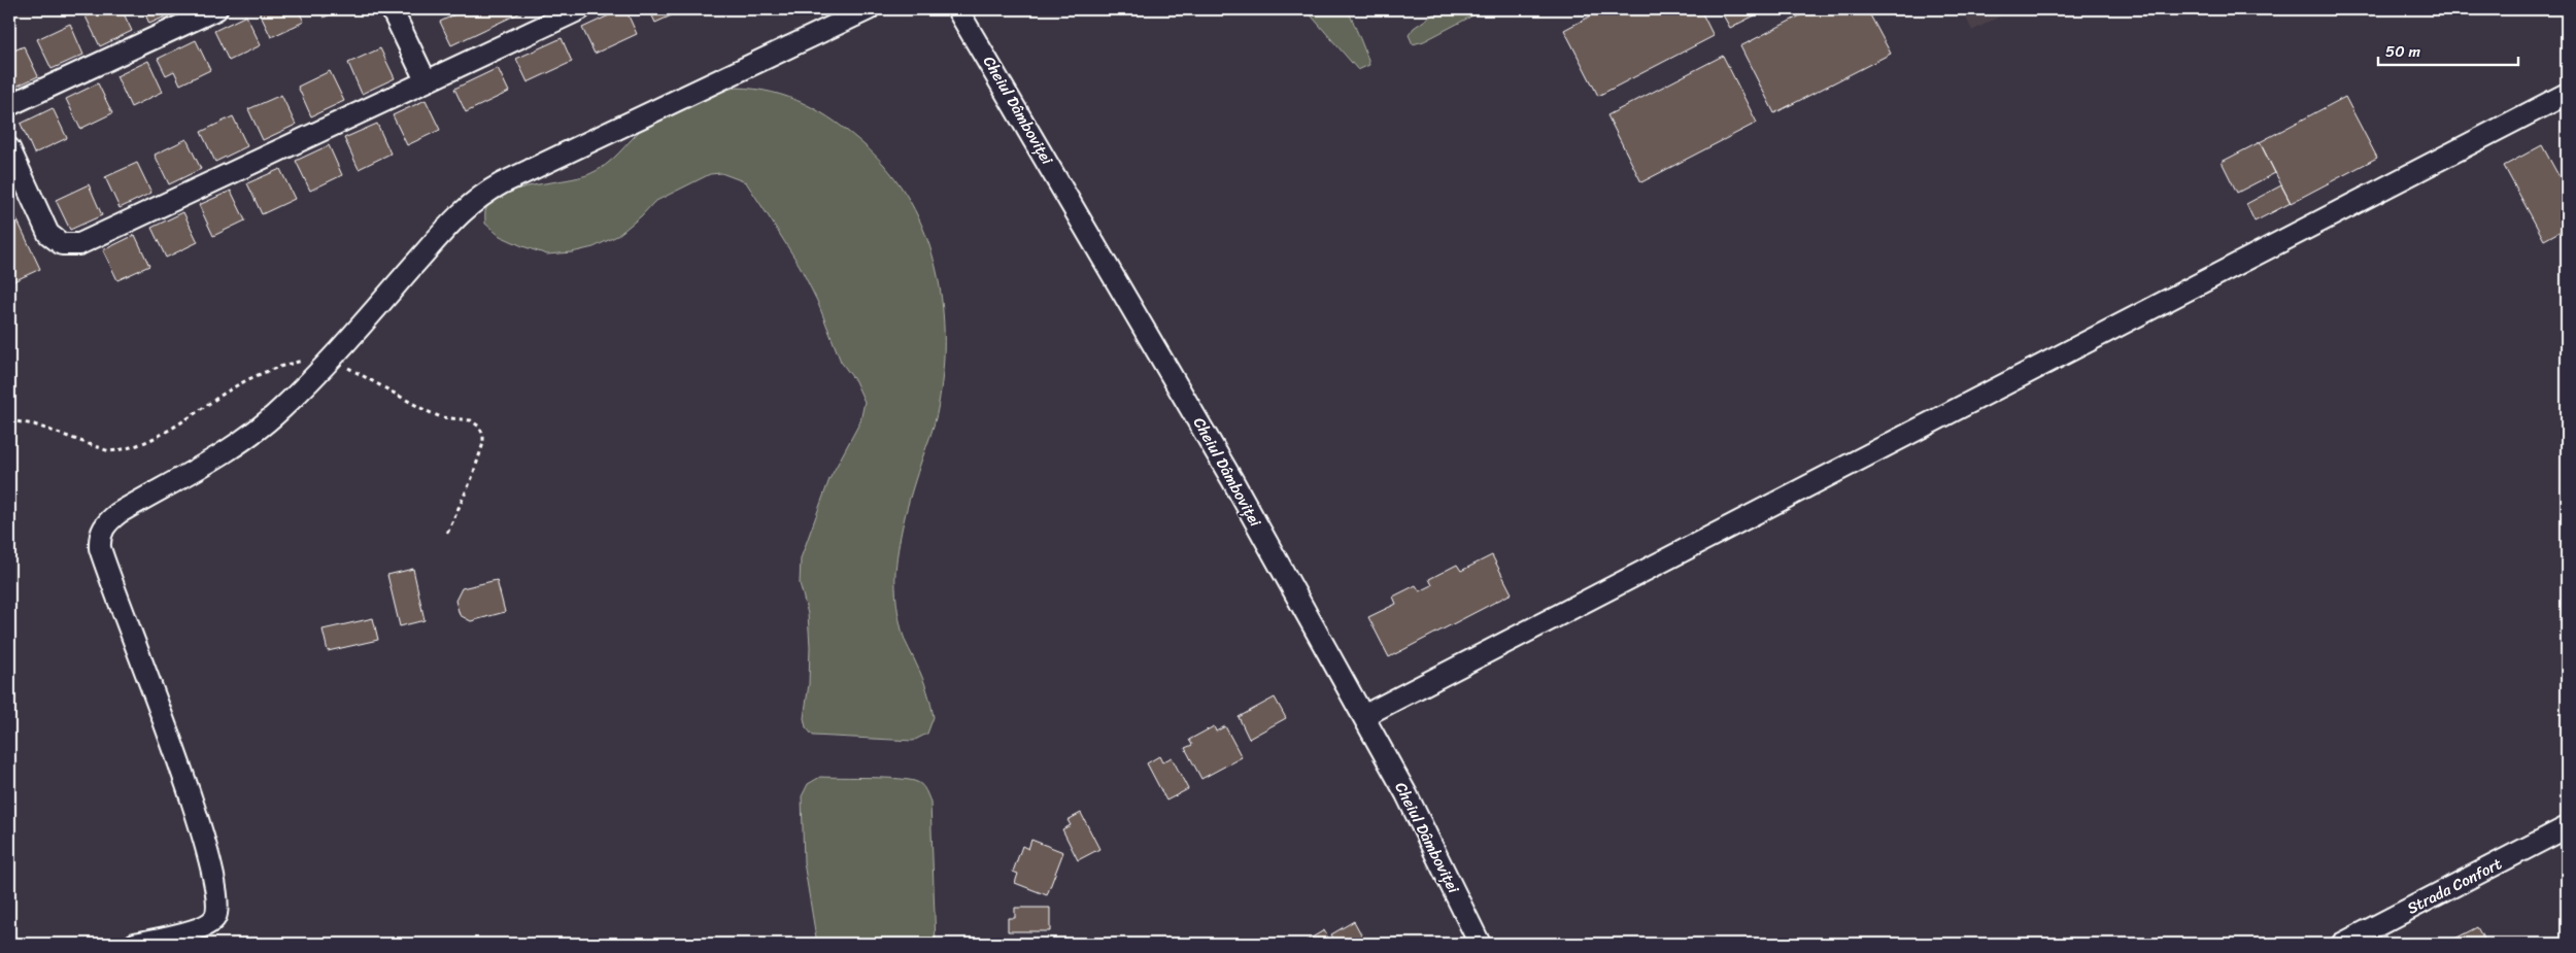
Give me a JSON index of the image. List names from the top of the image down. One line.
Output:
{"streets":{"street":["Cheiul Dâmboviței","Strada Confort"]},"scale_bar":"50 m"}
